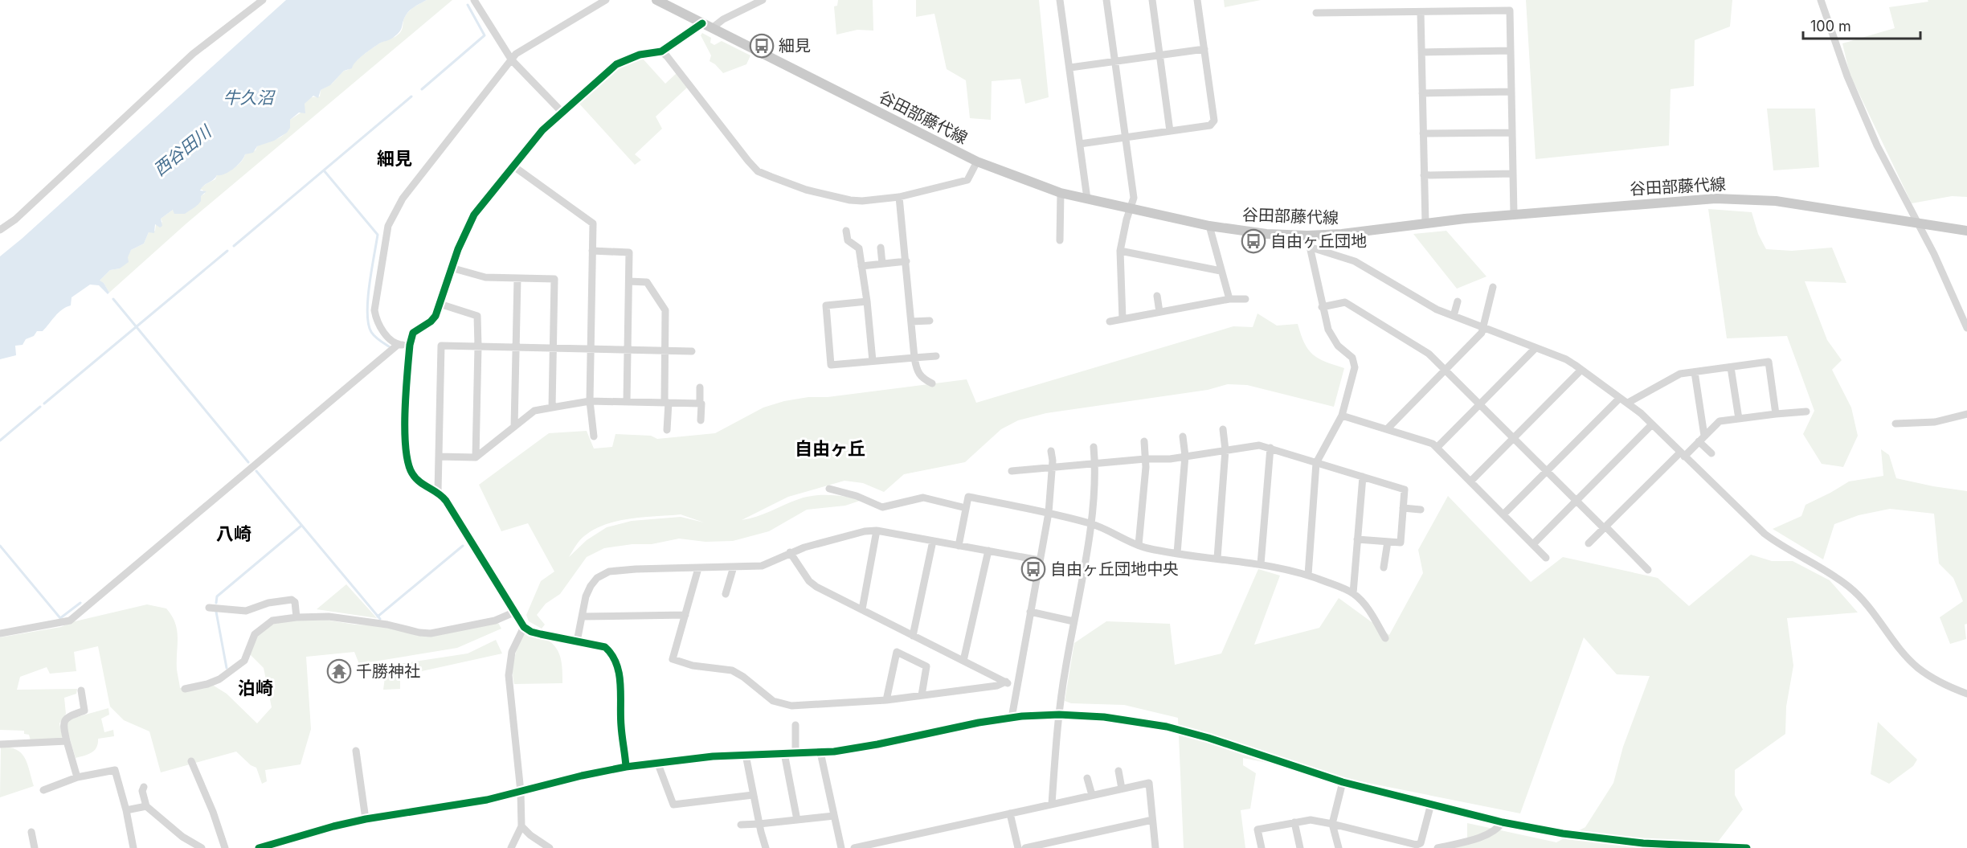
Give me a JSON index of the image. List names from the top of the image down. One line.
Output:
{"streets":{"main road":["谷田部藤代線"]},"districts":["細見","自由ヶ丘","八崎","泊崎"],"water":["牛久沼","西谷田川"],"places":{"bus stop":["細見","自由ヶ丘団地","自由ヶ丘団地中央"],"temple":["千勝神社"]},"scale_bar":"100 m"}
